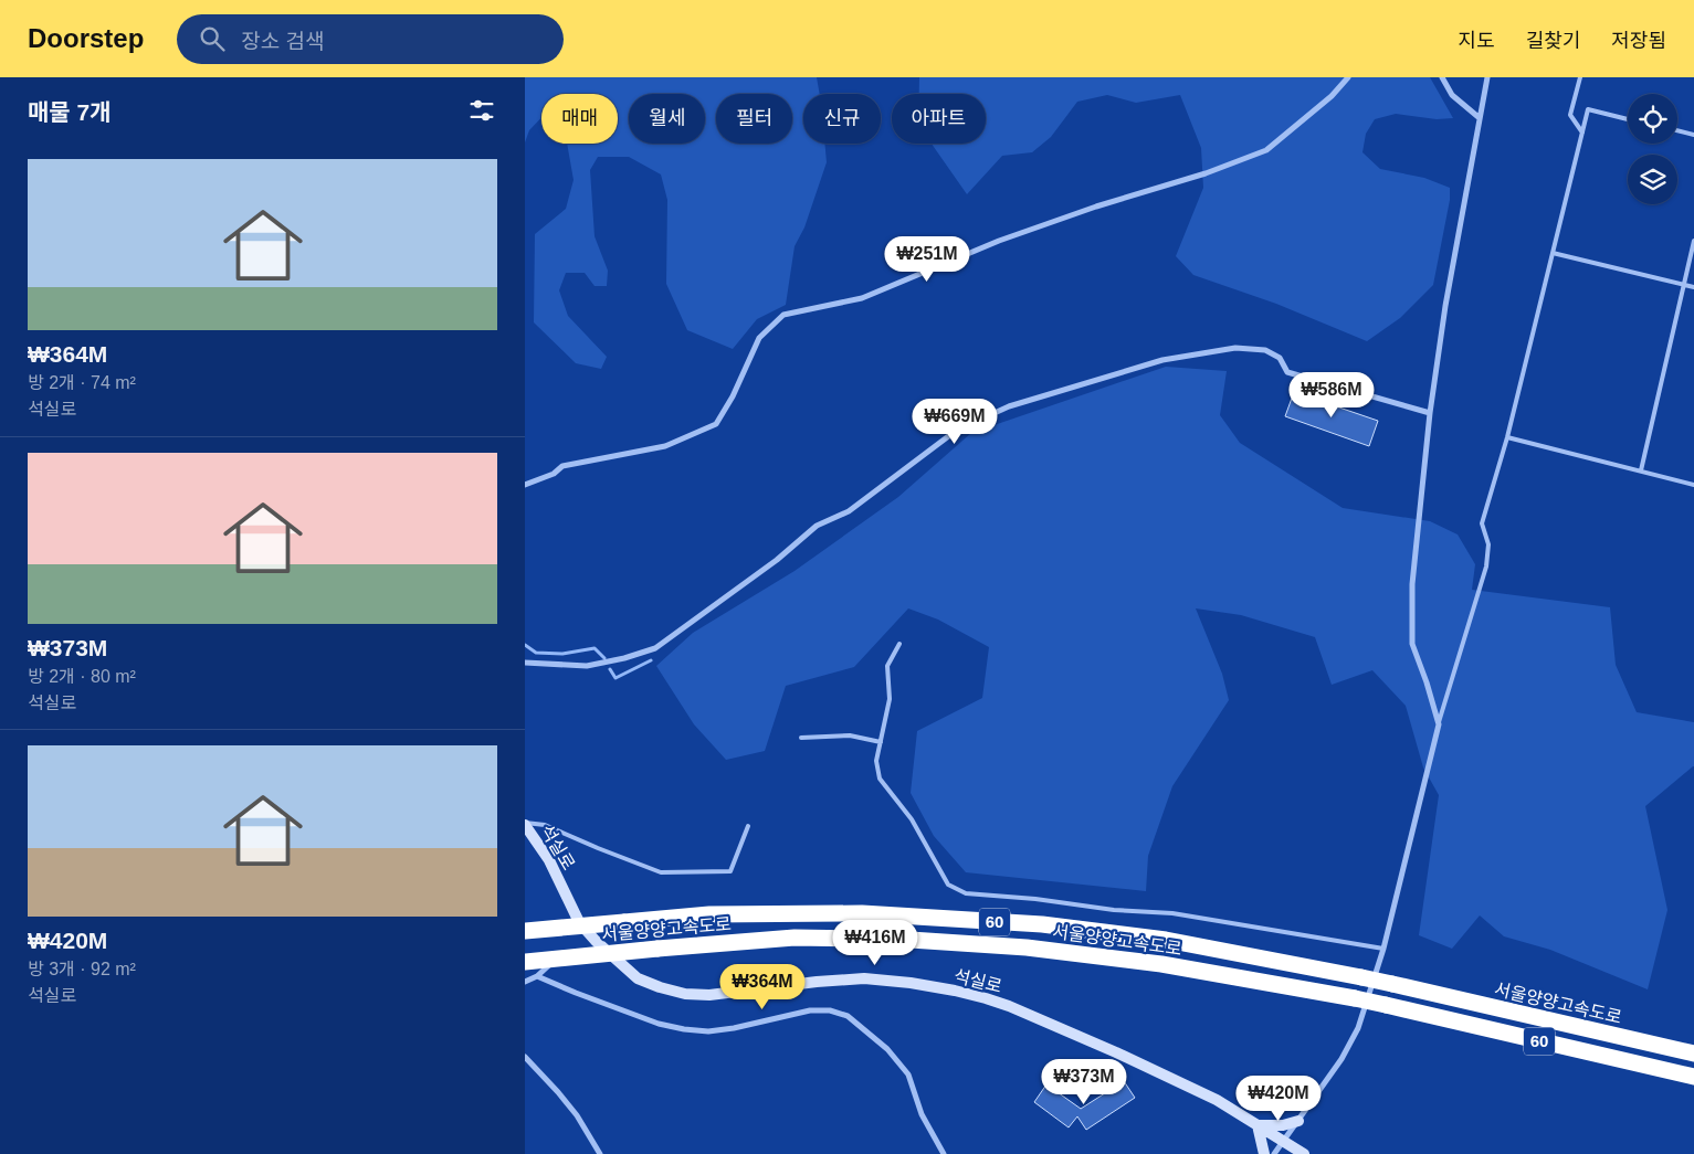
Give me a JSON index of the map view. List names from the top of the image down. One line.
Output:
{"streets":{"highway":["60","서울양양고속도로"],"main road":["석실로"]},"page":{"header":"Doorstep","search":"장소 검색","nav":["지도","길찾기","저장됨"],"heading":"매물 7개","chip":["매매","월세","필터","신규","아파트"],"list":[{"name":"₩364M","note":"방 2개 · 74 m² · 석실로"},{"name":"₩373M","note":"방 2개 · 80 m² · 석실로"},{"name":"₩420M","note":"방 3개 · 92 m² · 석실로"}],"price":["₩251M","₩586M","₩669M","₩416M","₩364M","₩373M","₩420M"]}}
